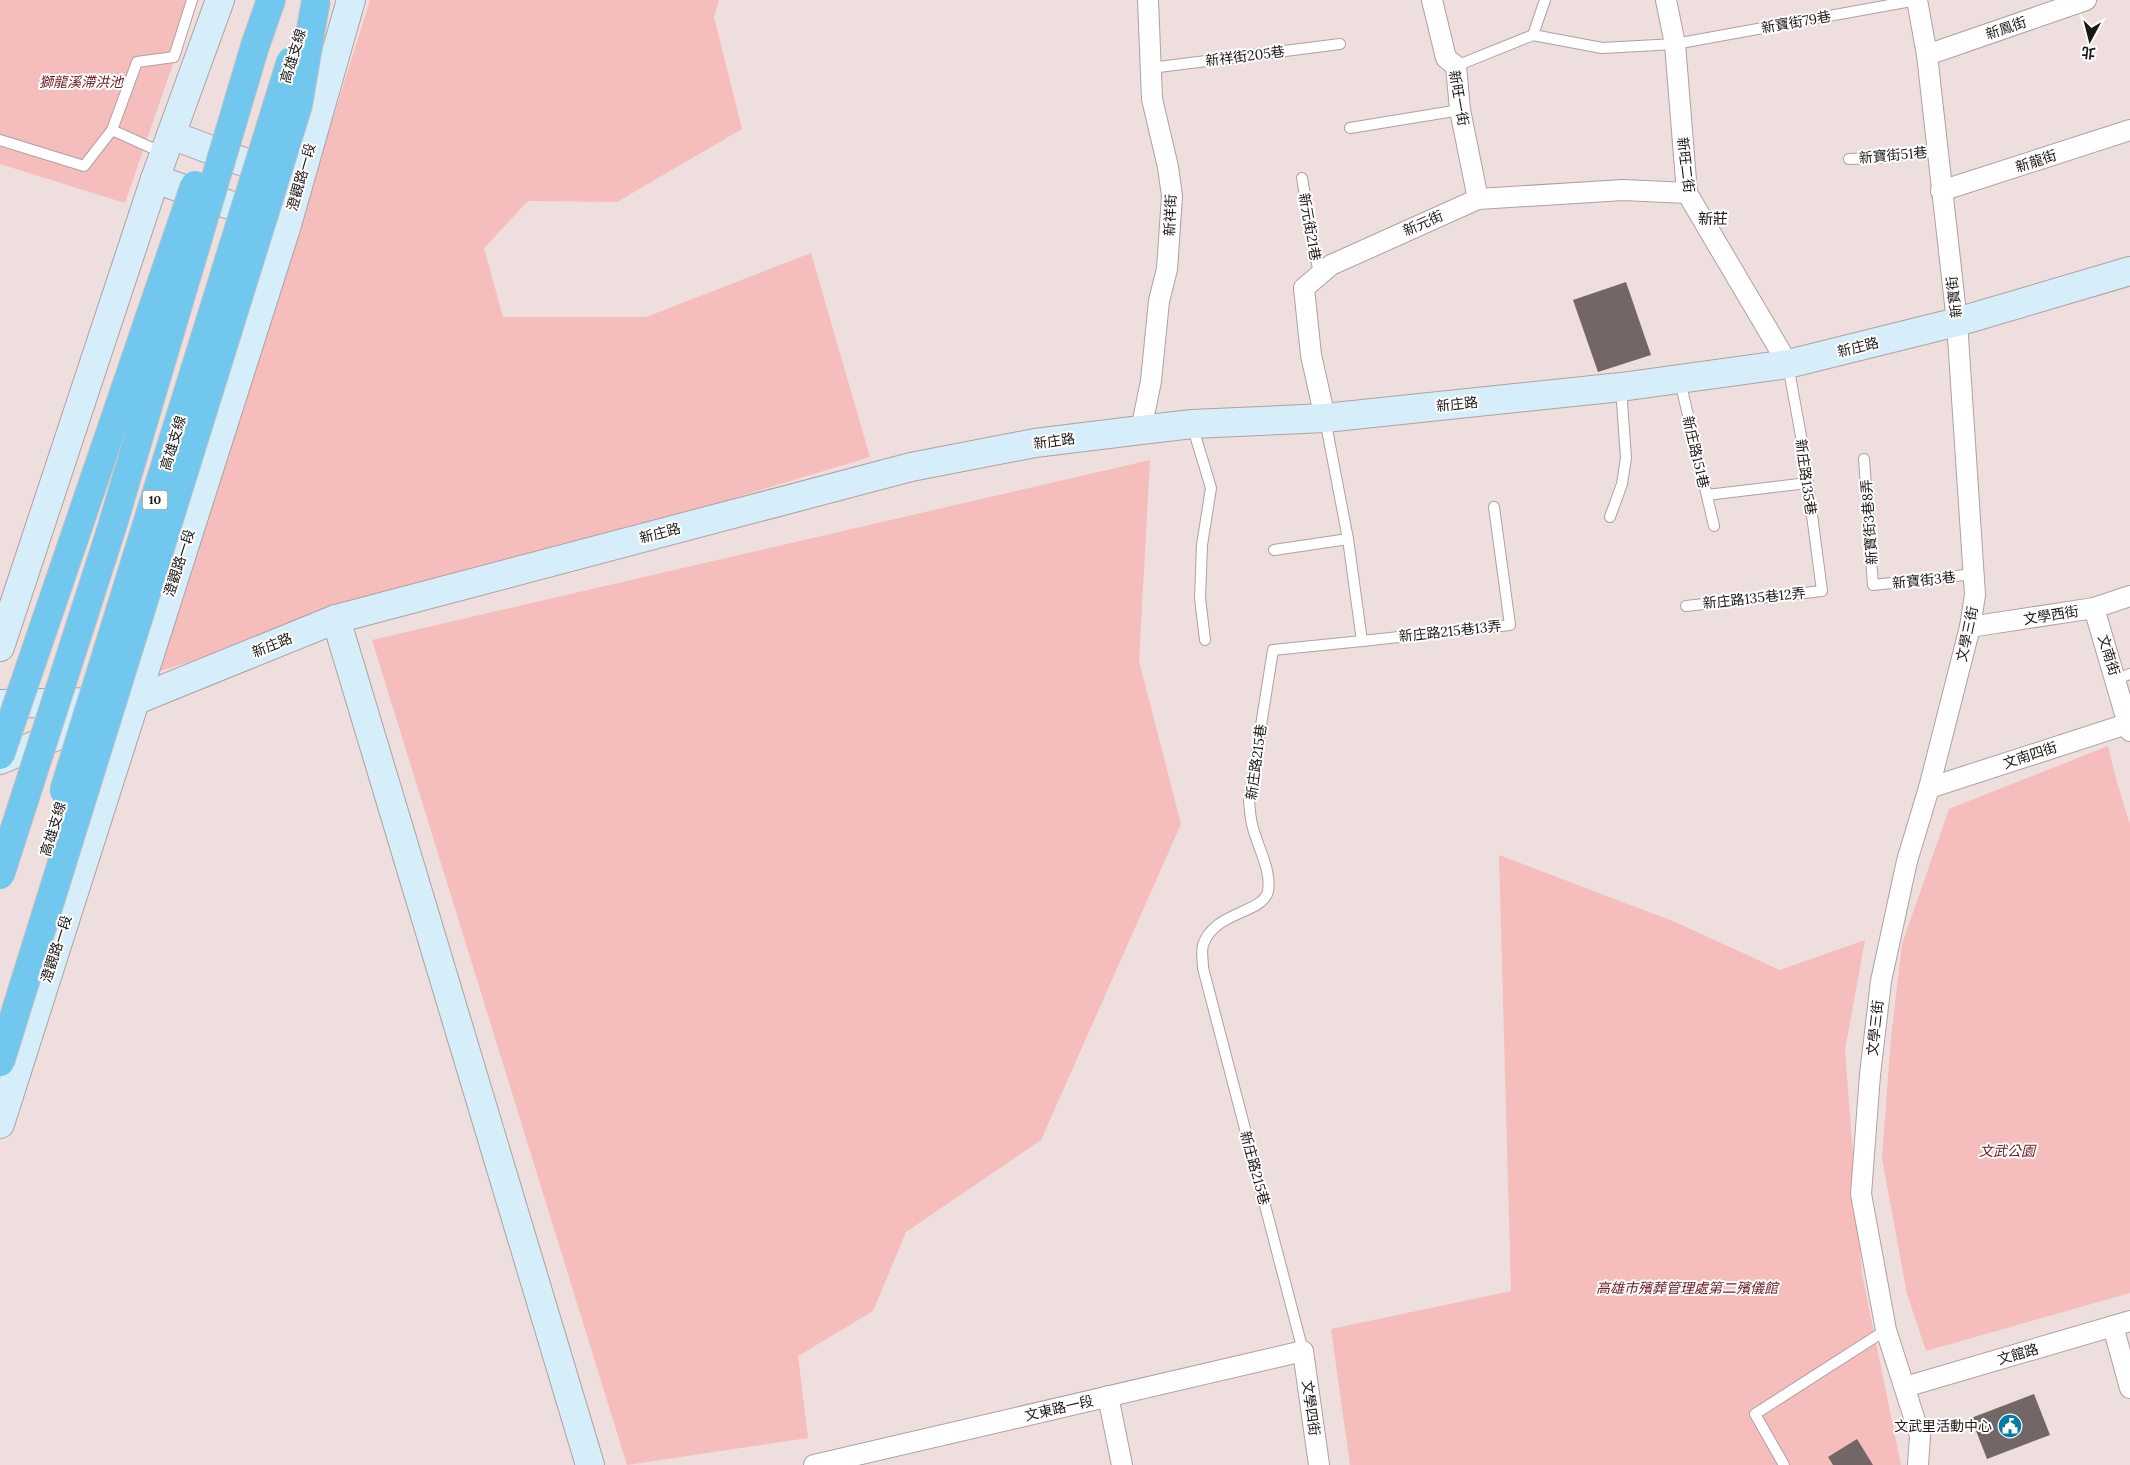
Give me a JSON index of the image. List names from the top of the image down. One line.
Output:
{"streets":{"highway":["高雄支線","10"],"street":["新鳳街","新旺一街","新龍街","新旺二街","澄觀路一段","新祥街","新元街","新寶街","新庄路","文學西街","文學三街","文南街","文南四街","文館路","文東路一段","文學四街"],"lane":["新寶街79巷","新祥街205巷","新寶街51巷","新元街21巷","新庄路151巷","新庄路135巷","新寶街3巷8弄","新寶街3巷","新庄路135巷12弄","新庄路215巷13弄","新庄路215巷"]},"crossings":[["新寶街79巷","新旺二街"],["新寶街79巷","新寶街"],["新鳳街","新寶街"],["新祥街205巷","新祥街"],["新旺一街","新元街"],["新寶街51巷","新寶街"],["新龍街","新寶街"],["新旺二街","新元街"],["新旺二街","新庄路"],["新旺二街","新庄路135巷"],["澄觀路一段","新庄路"],["新祥街","新庄路"],["新元街","新元街21巷"],["新元街","新庄路"],["新寶街","新庄路"],["新寶街","新寶街3巷"],["新寶街","文學三街"],["新庄路","新庄路151巷"],["新庄路","新庄路135巷"],["新庄路135巷","新庄路135巷12弄"],["新寶街3巷8弄","新寶街3巷"],["文學西街","文學三街"],["文學西街","文南街"],["新庄路215巷13弄","新庄路215巷"],["文學三街","文南四街"],["文學三街","文館路"],["文南街","文南四街"],["新庄路215巷","文東路一段"],["新庄路215巷","文學四街"],["文東路一段","文學四街"]],"districts":["新莊"],"parks":["獅龍溪滯洪池","文武公園","高雄市殯葬管理處第二殯儀館"],"places":{"public building":["文武里活動中心"]},"north":"bottom"}
